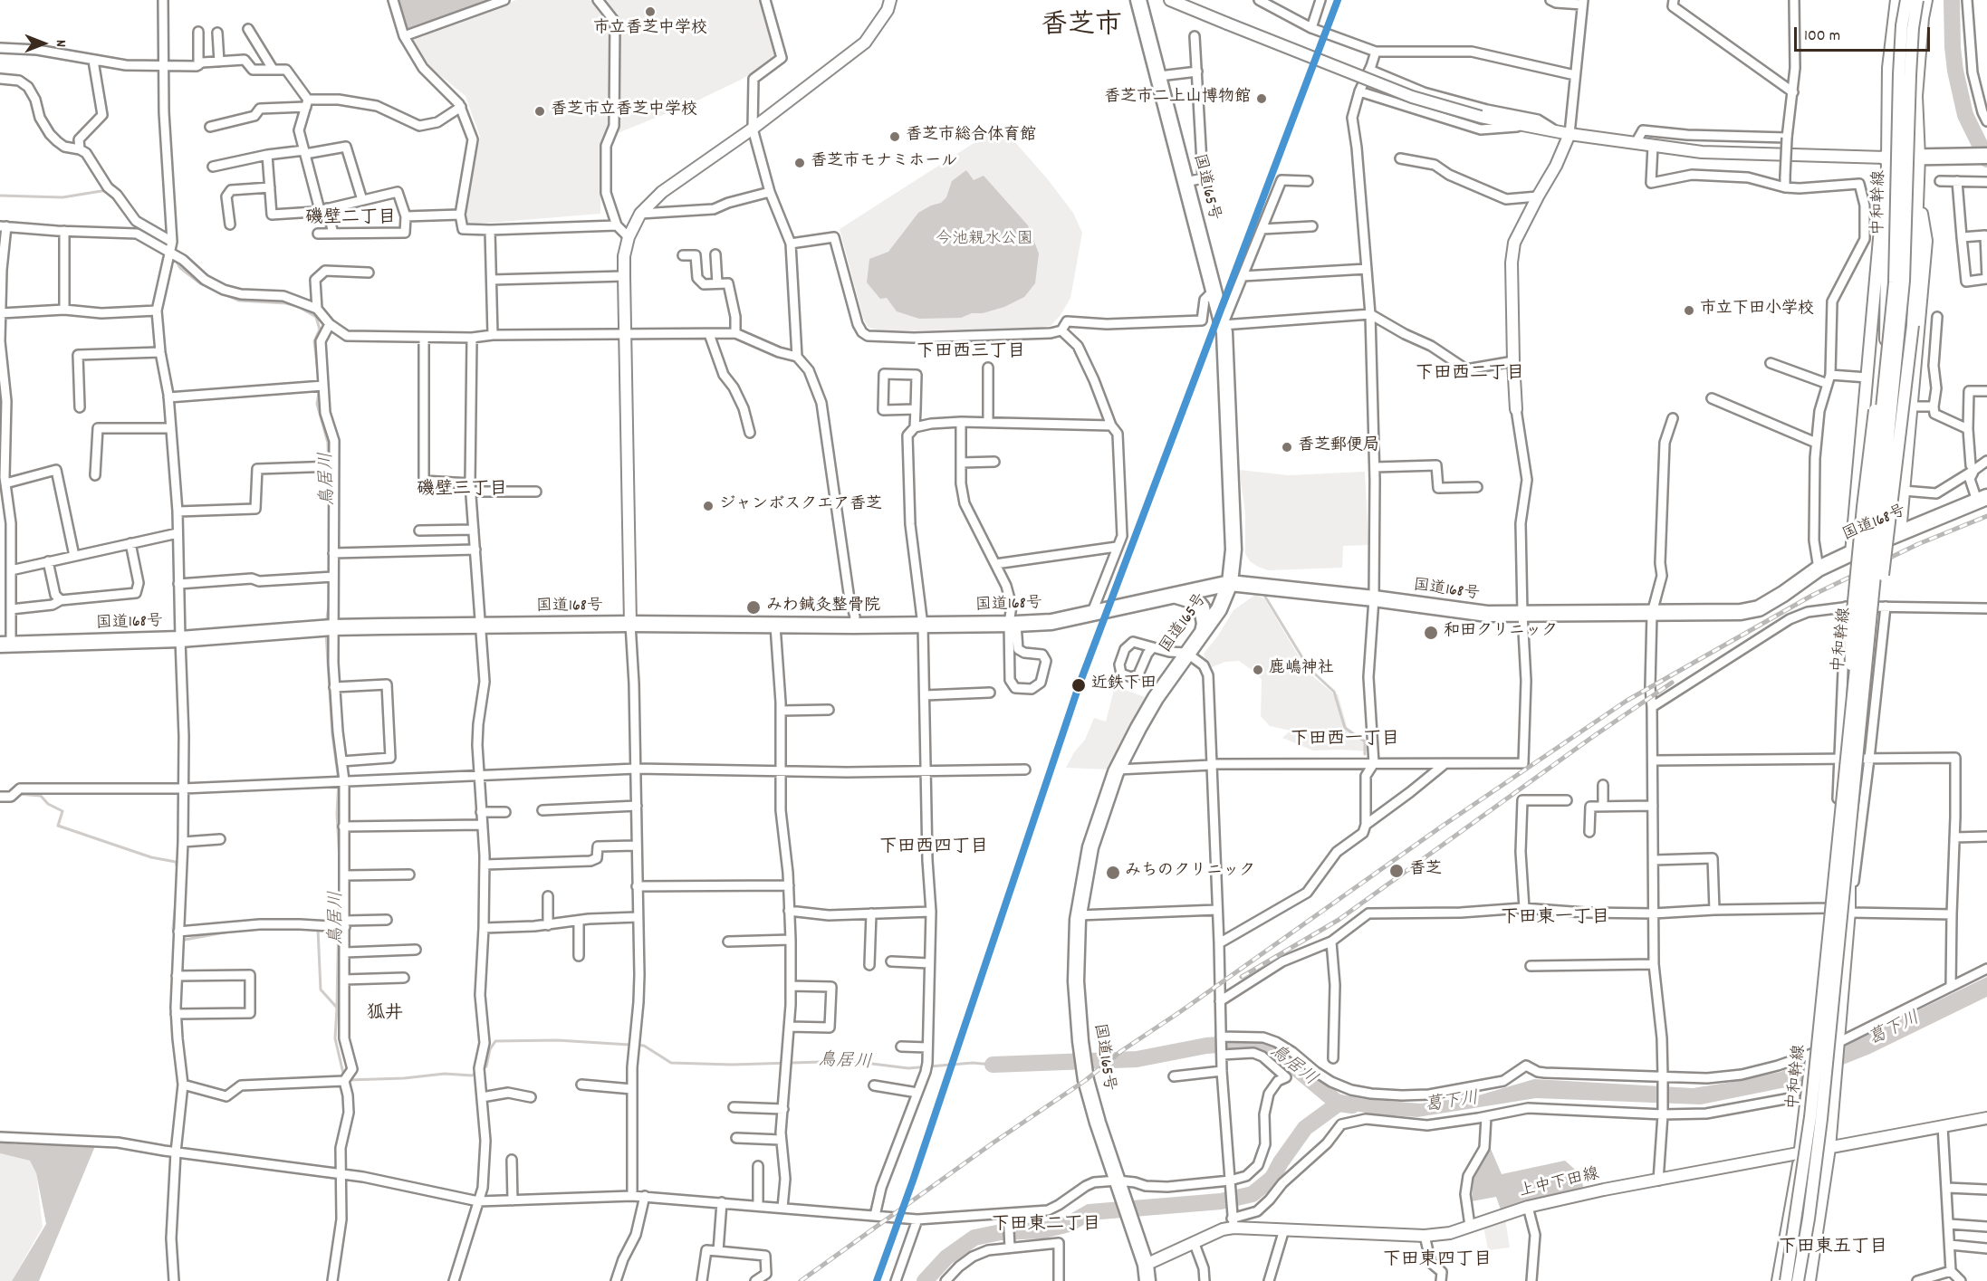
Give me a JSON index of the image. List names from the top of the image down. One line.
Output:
{"streets":{"highway":["国道165号","国道168号"],"main road":["中和幹線","上中下田線"]},"crossings":[["国道165号","国道168号"],["国道165号","上中下田線"]],"districts":["香芝市","磯壁二丁目","下田西三丁目","下田西二丁目","磯壁三丁目","下田西一丁目","下田西四丁目","下田東一丁目","狐井","下田東二丁目","下田東五丁目","下田東四丁目"],"water":["鳥居川","葛下川"],"parks":["今池親水公園"],"places":["市立香芝中学校","香芝市二上山博物館","香芝市立香芝中学校","香芝市総合体育館","香芝市モナミホール","市立下田小学校","香芝郵便局","ジャンボスクエア香芝","みわ鍼灸整骨院","和田クリニック","鹿嶋神社","近鉄下田","香芝","みちのクリニック"],"scale_bar":"100 m","north":"right"}
